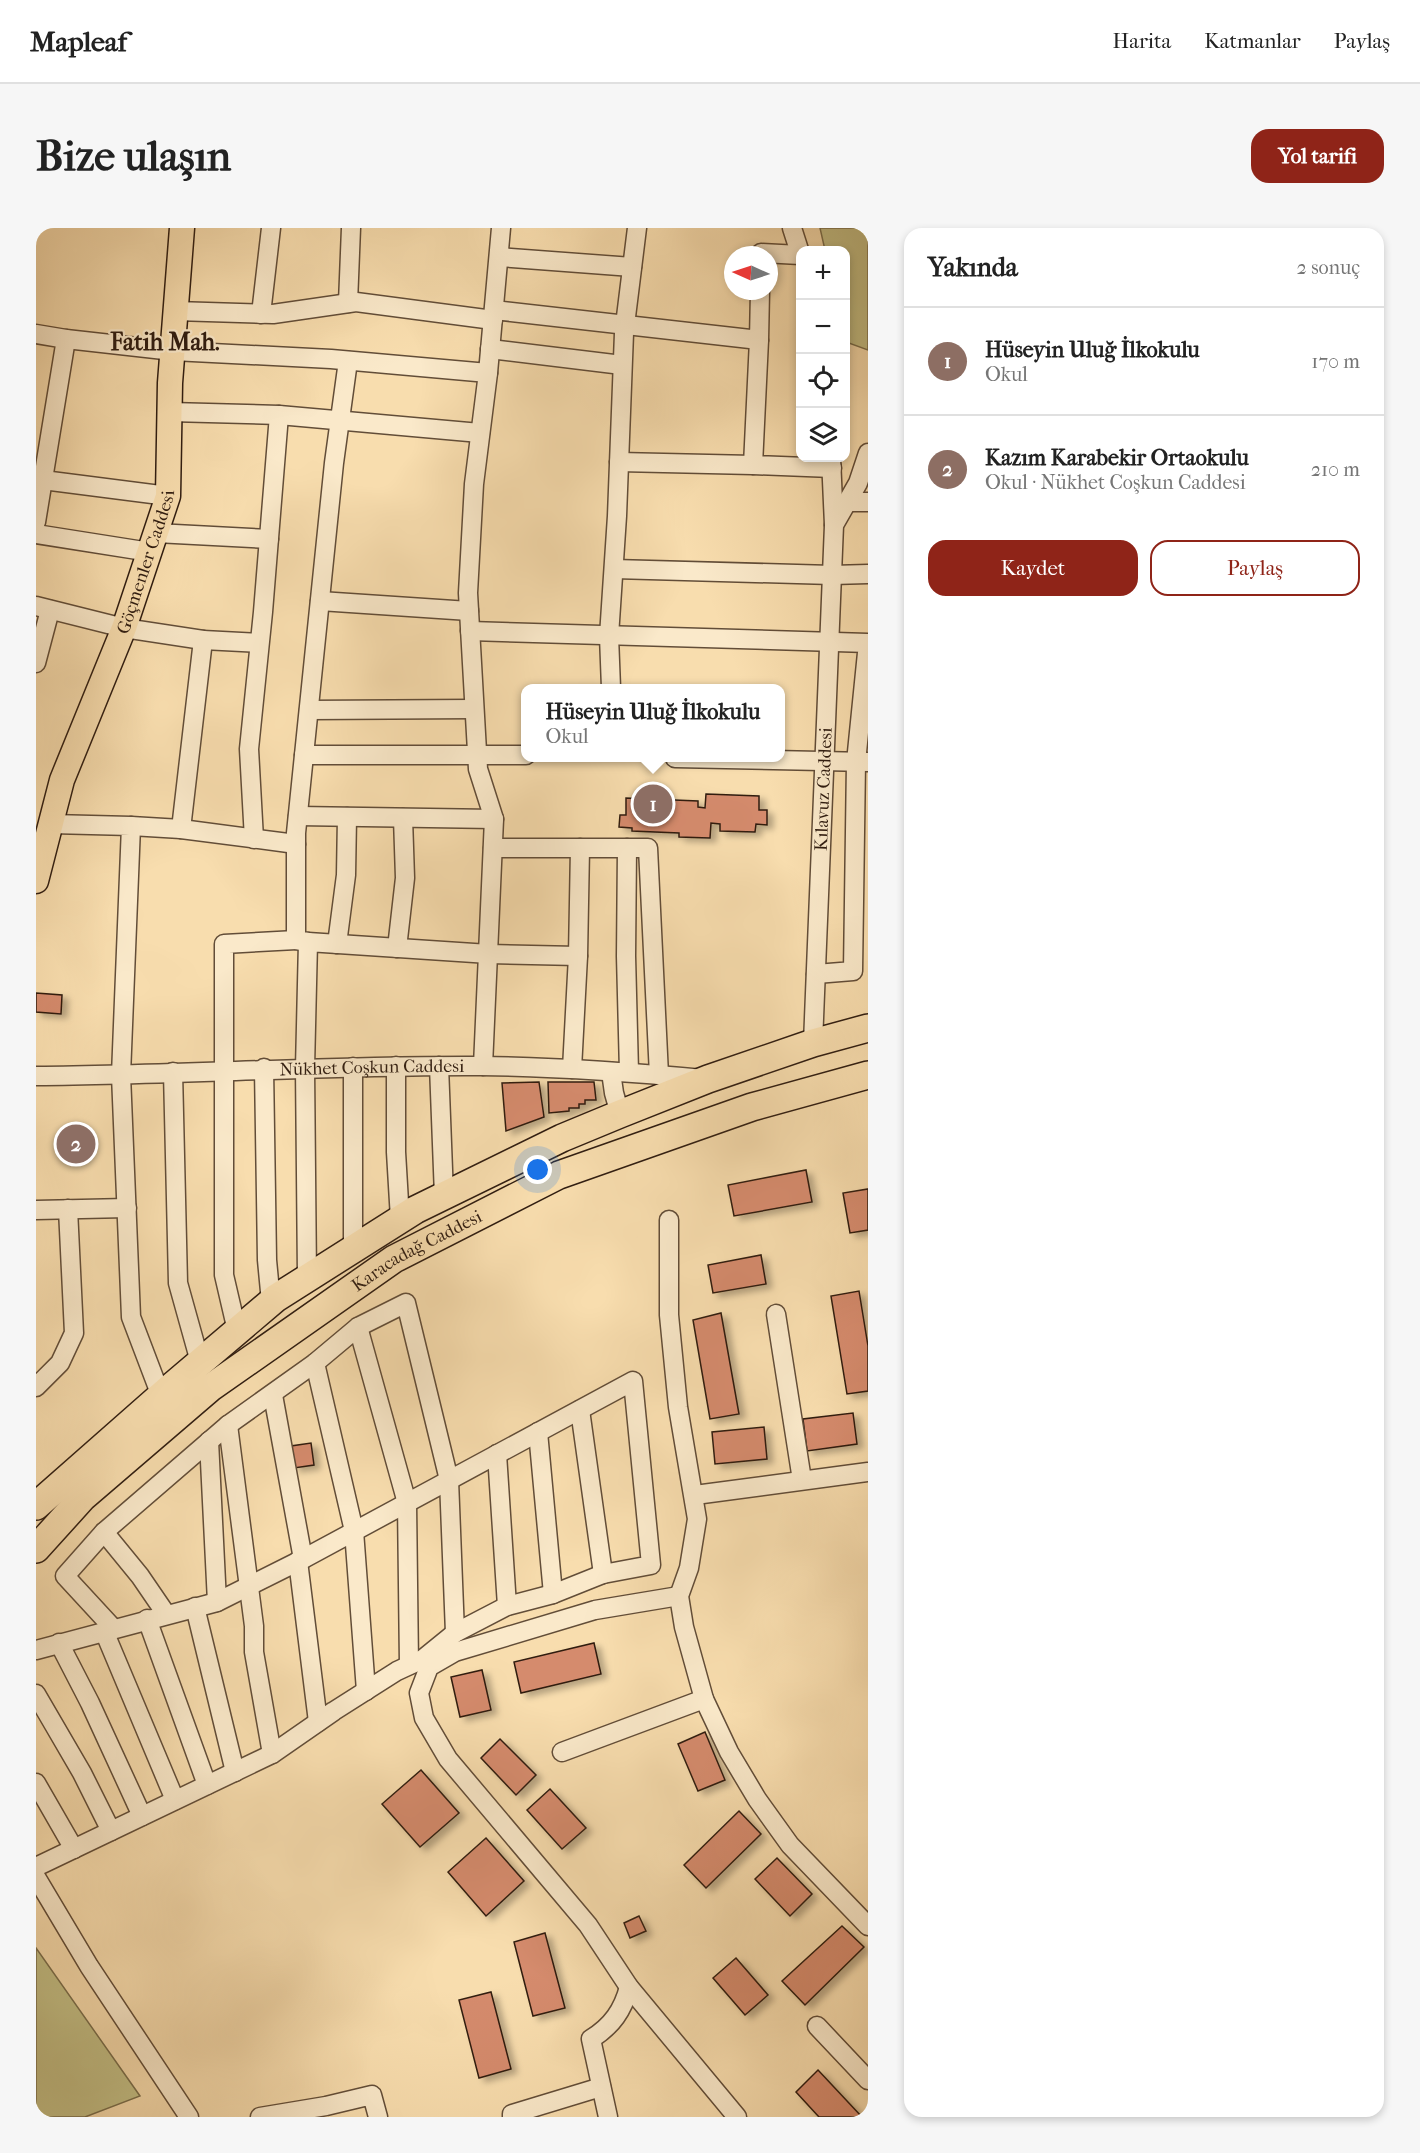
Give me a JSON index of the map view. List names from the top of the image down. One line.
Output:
{"streets":{"highway":["Karacadağ Caddesi"],"main road":["Göçmenler Caddesi"],"street":["Kılavuz Caddesi","Nükhet Coşkun Caddesi"]},"crossings":[["Kılavuz Caddesi","Karacadağ Caddesi"],["Nükhet Coşkun Caddesi","Karacadağ Caddesi"]],"districts":["Fatih Mah."],"north":"left","page":{"header":"Mapleaf","nav":["Harita","Katmanlar","Paylaş"],"buttons":["Yol tarifi",["Kaydet","Paylaş"]],"title":"Bize ulaşın","heading":["Yakında","2 sonuç"],"map_buttons":["+","−"],"list":[{"mark":"1","name":"Hüseyin Uluğ İlkokulu","note":"Okul","value":"170 m"},{"mark":"2","name":"Kazım Karabekir Ortaokulu","note":"Okul · Nükhet Coşkun Caddesi","value":"210 m"}],"popup":["Hüseyin Uluğ İlkokulu","Okul"],"pins":["1","2"]}}
